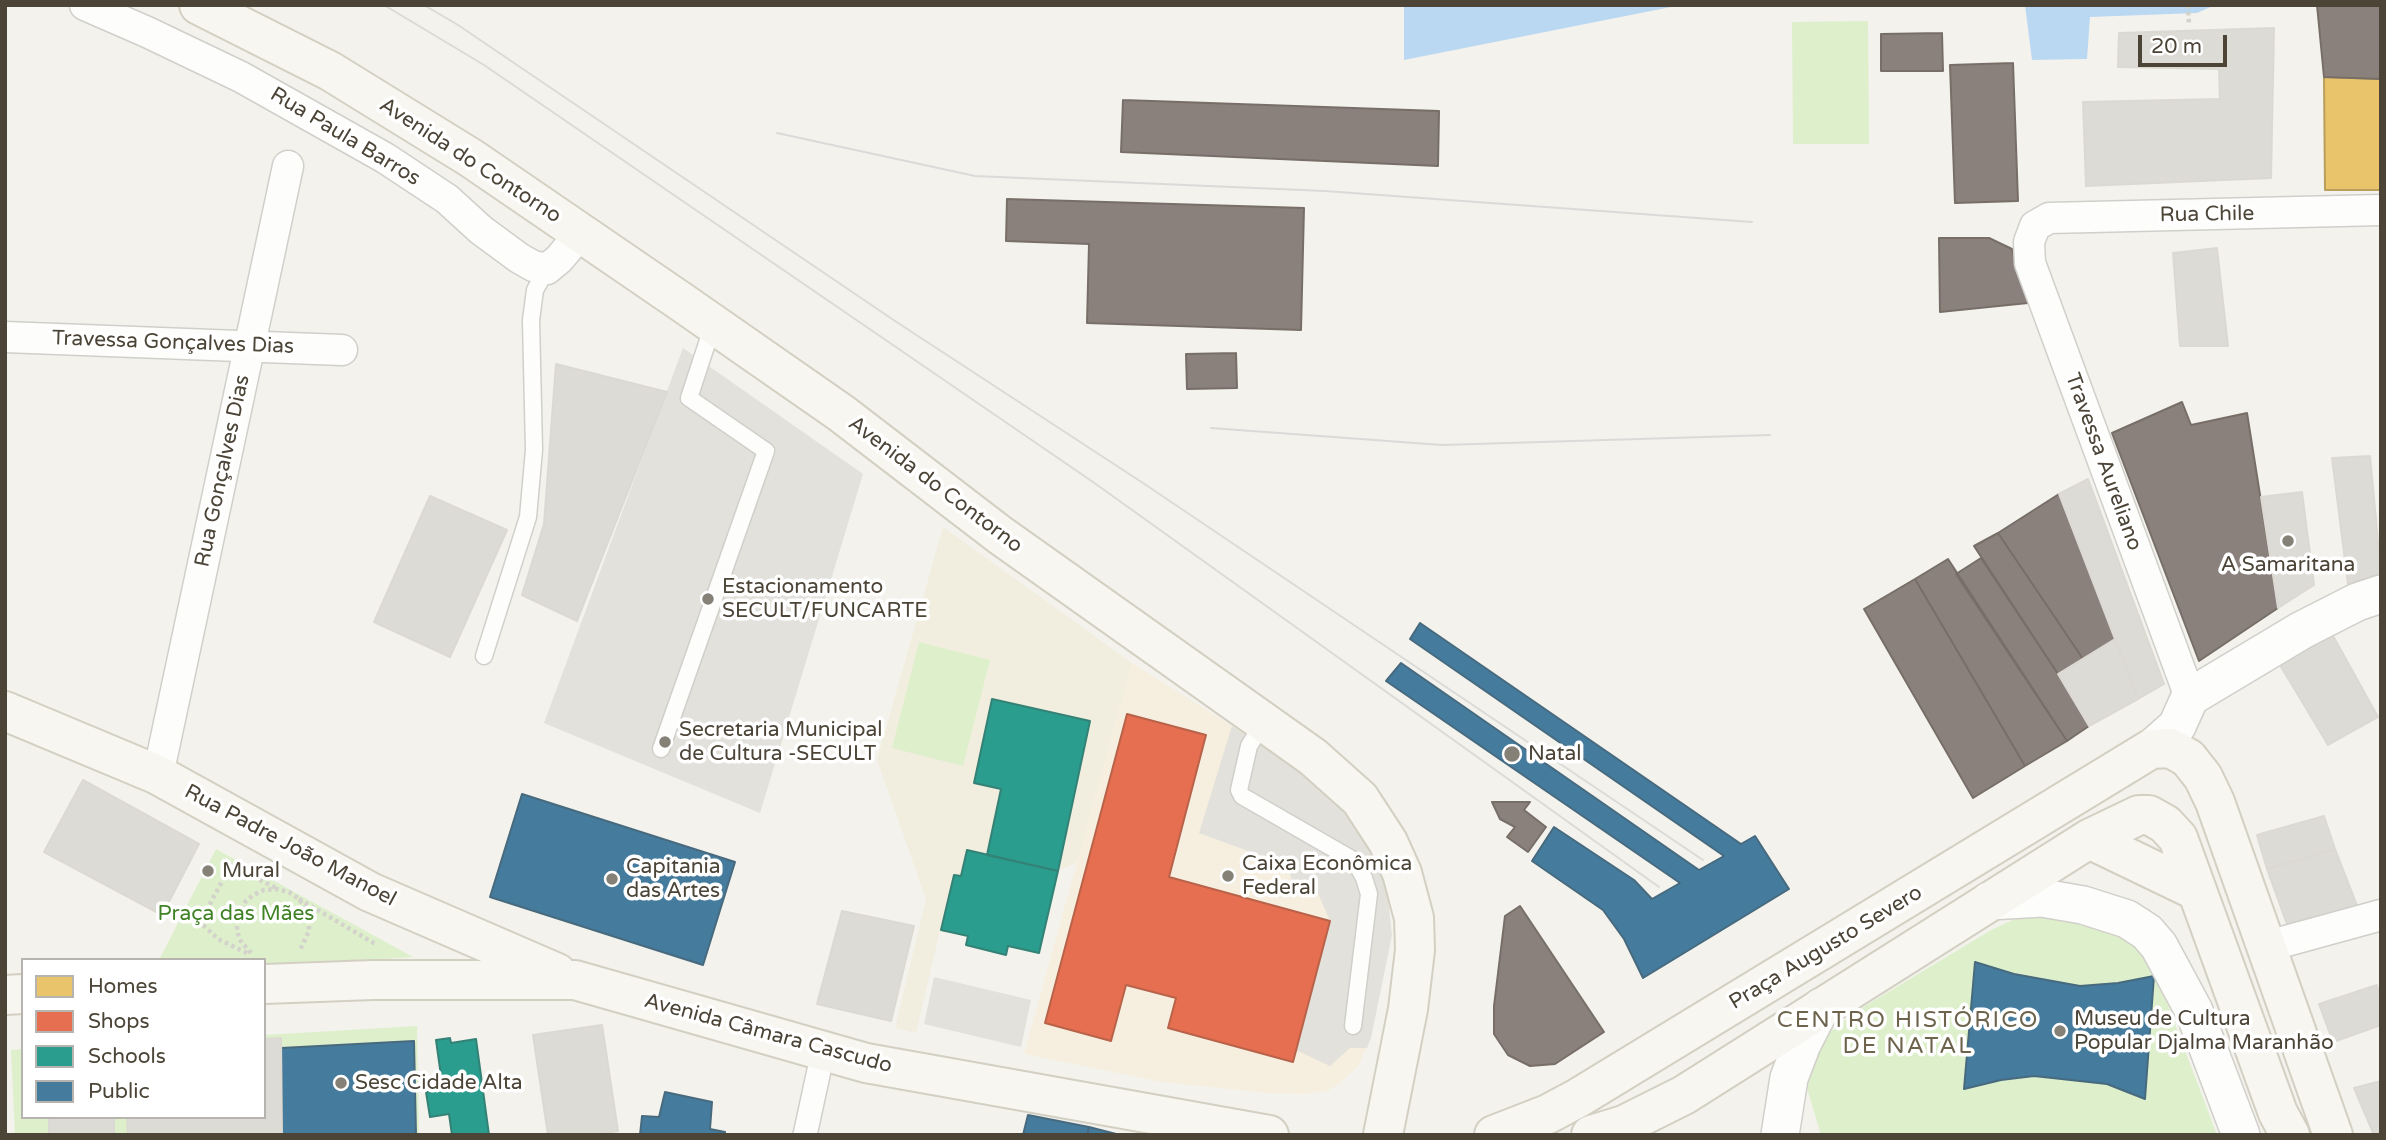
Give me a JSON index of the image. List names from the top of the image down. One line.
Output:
{"streets":{"main road":["Avenida do Contorno","Rua Padre João Manoel","Praça Augusto Severo","Avenida Câmara Cascudo"],"street":["Rua Paula Barros","Rua Chile","Travessa Gonçalves Dias","Travessa Aureliano","Rua Gonçalves Dias"]},"crossings":[["Rua Chile","Travessa Aureliano"],["Travessa Gonçalves Dias","Rua Gonçalves Dias"],["Travessa Aureliano","Praça Augusto Severo"],["Rua Gonçalves Dias","Rua Padre João Manoel"],["Rua Padre João Manoel","Avenida Câmara Cascudo"]],"districts":["CENTRO HISTÓRICO DE NATAL"],"parks":["Praça das Mães"],"places":["A Samaritana","Estacionamento SECULT/FUNCARTE","Secretaria Municipal de Cultura -SECULT","Natal","Mural","Caixa Econômica Federal","Capitania das Artes","Museu de Cultura Popular Djalma Maranhão","Sesc Cidade Alta"],"legend":["Homes","Shops","Schools","Public"],"scale_bar":"20 m"}
